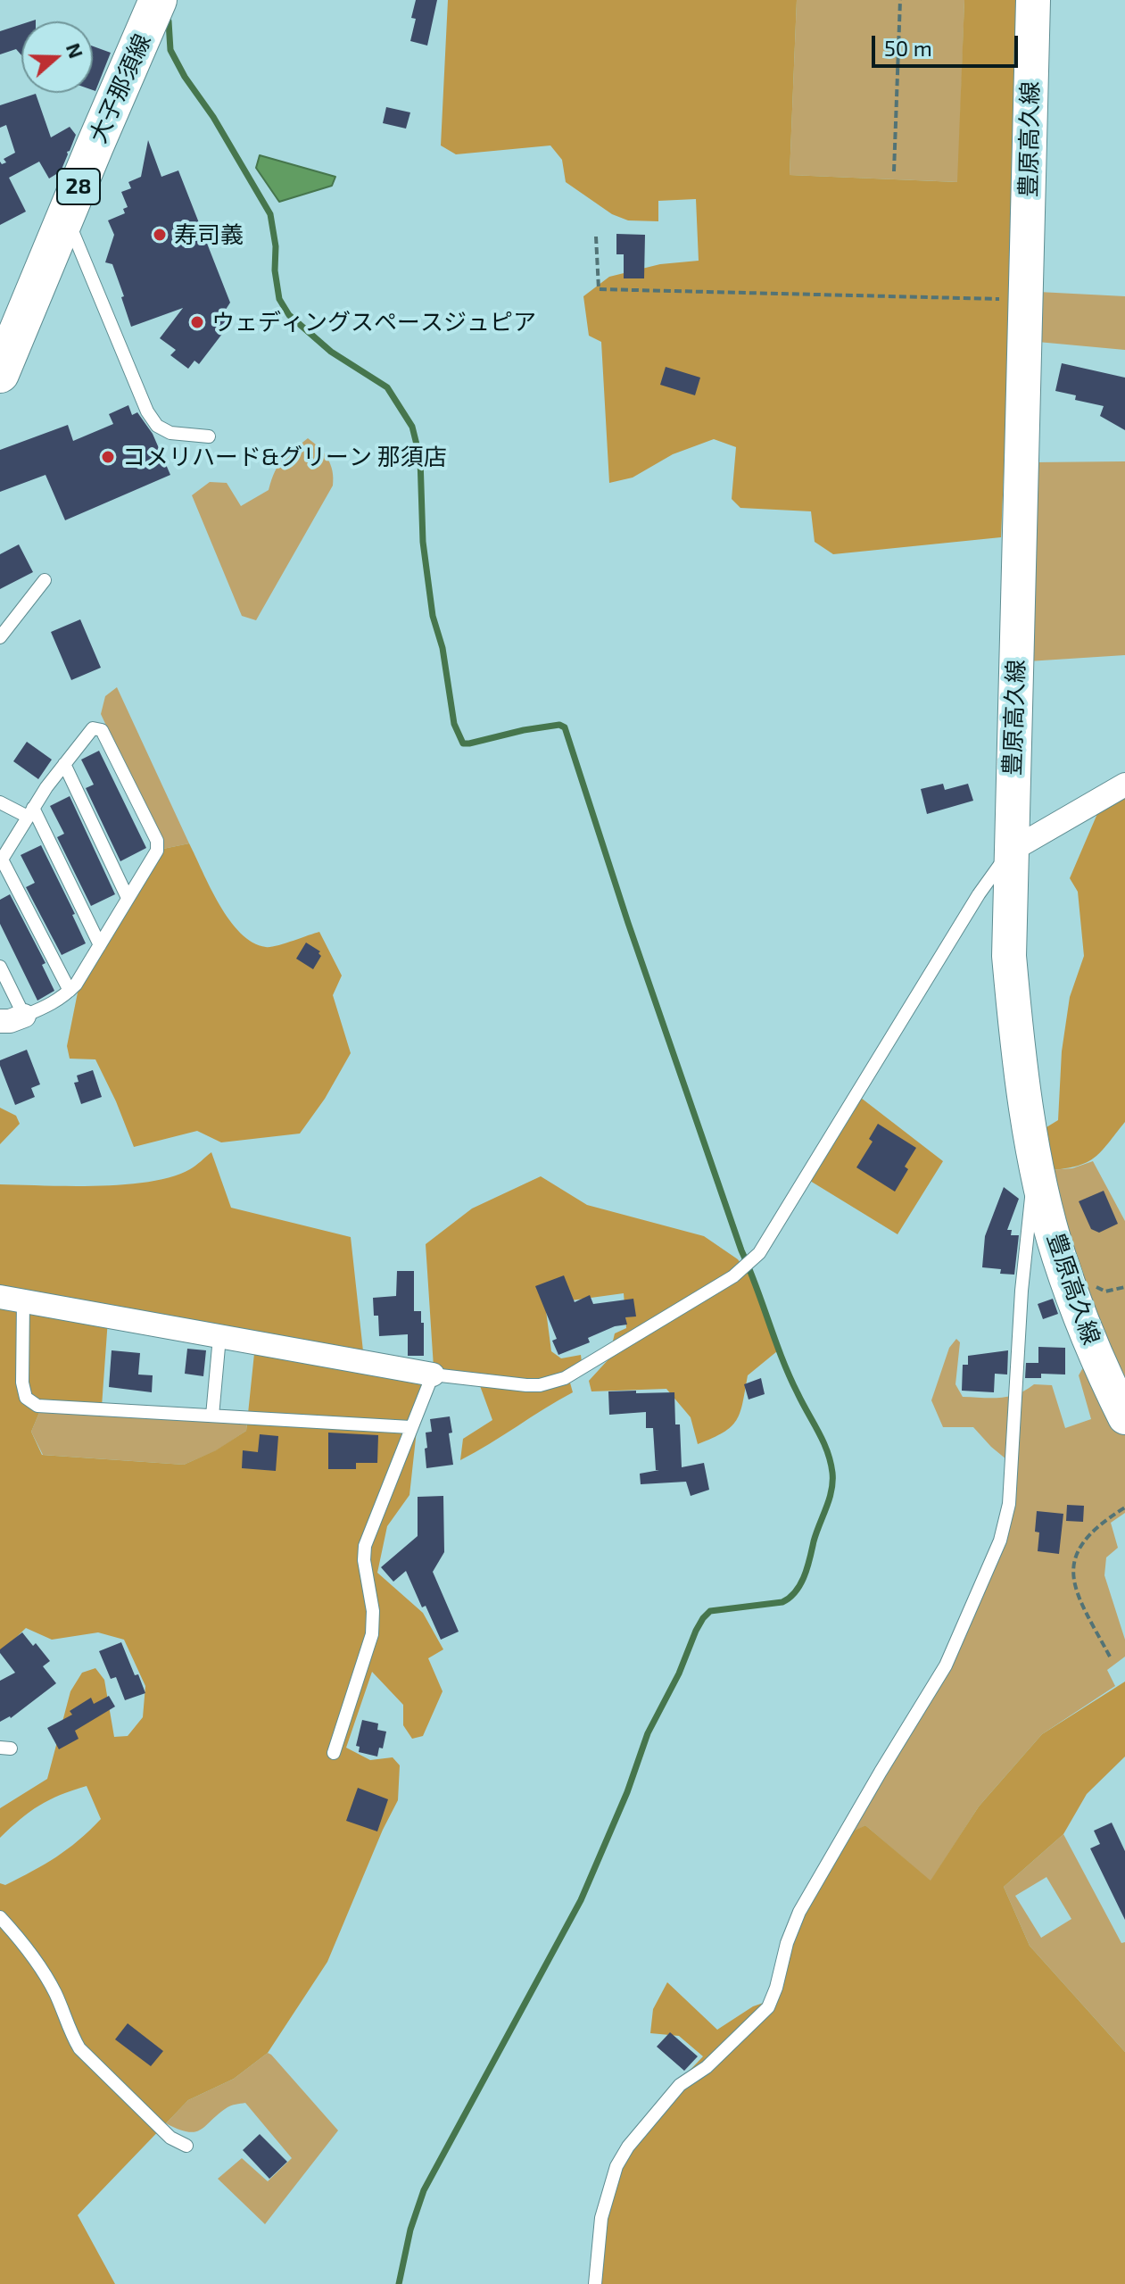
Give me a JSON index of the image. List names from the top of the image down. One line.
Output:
{"streets":{"main road":["大子那須線","豊原高久線","28"]},"places":["寿司義","ウェディングスペースジュピア","コメリハード&グリーン 那須店"],"scale_bar":"50 m","north":"right"}
